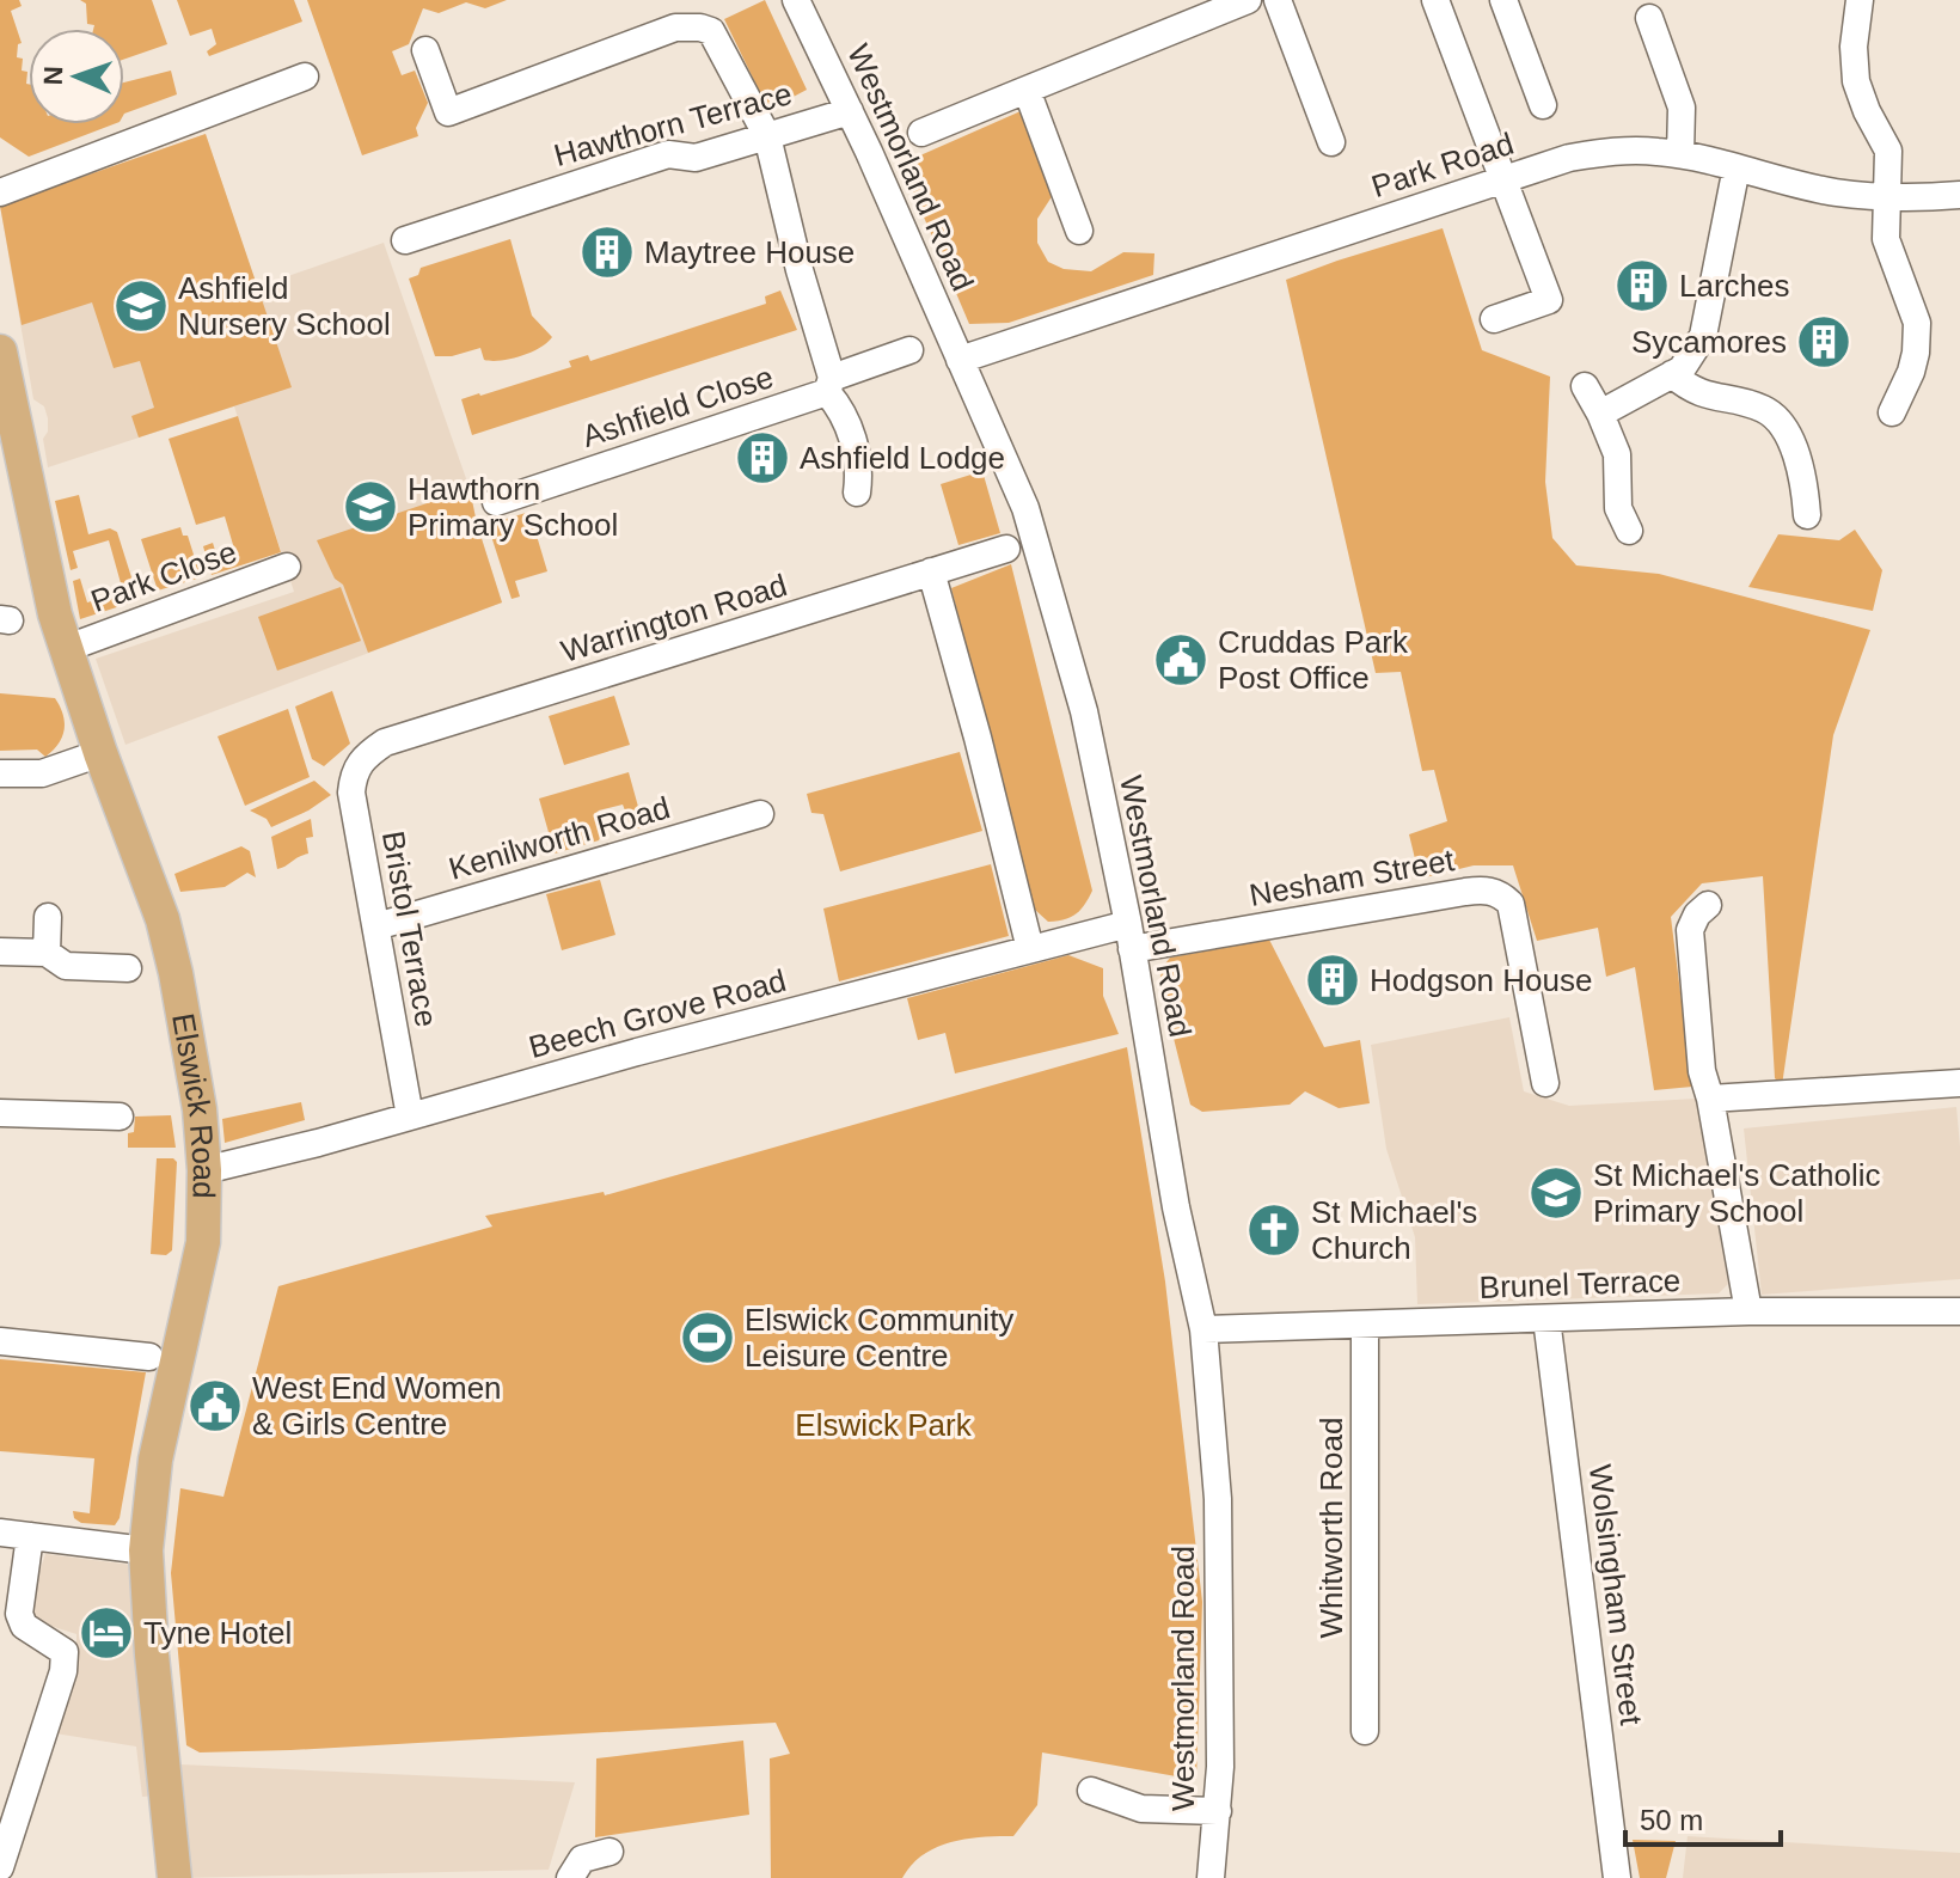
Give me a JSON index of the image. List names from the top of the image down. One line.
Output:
{"streets":{"main road":["Elswick Road"],"street":["Hawthorn Terrace","Park Road","Westmorland Road","Ashfield Close","Park Close","Warrington Road","Kenilworth Road","Nesham Street","Bristol Terrace","Beech Grove Road","Brunel Terrace","Whitworth Road","Wolsingham Street"]},"crossings":[["Hawthorn Terrace","Westmorland Road"],["Park Road","Westmorland Road"],["Westmorland Road","Nesham Street"],["Westmorland Road","Beech Grove Road"],["Westmorland Road","Brunel Terrace"],["Park Close","Elswick Road"],["Warrington Road","Bristol Terrace"],["Kenilworth Road","Bristol Terrace"],["Nesham Street","Beech Grove Road"],["Bristol Terrace","Beech Grove Road"],["Beech Grove Road","Elswick Road"],["Brunel Terrace","Whitworth Road"],["Brunel Terrace","Wolsingham Street"]],"parks":["Elswick Park"],"places":{"building":["Maytree House","Larches","Sycamores","Ashfield Lodge","Hodgson House"],"school or university":["Ashfield Nursery School","Hawthorn Primary School","St Michael's Catholic Primary School"],"public building":["Cruddas Park Post Office","West End Women & Girls Centre"],"church":["St Michael's Church"],"sports":["Elswick Community Leisure Centre"],"hotel":["Tyne Hotel"]},"scale_bar":"50 m","north":"left"}
